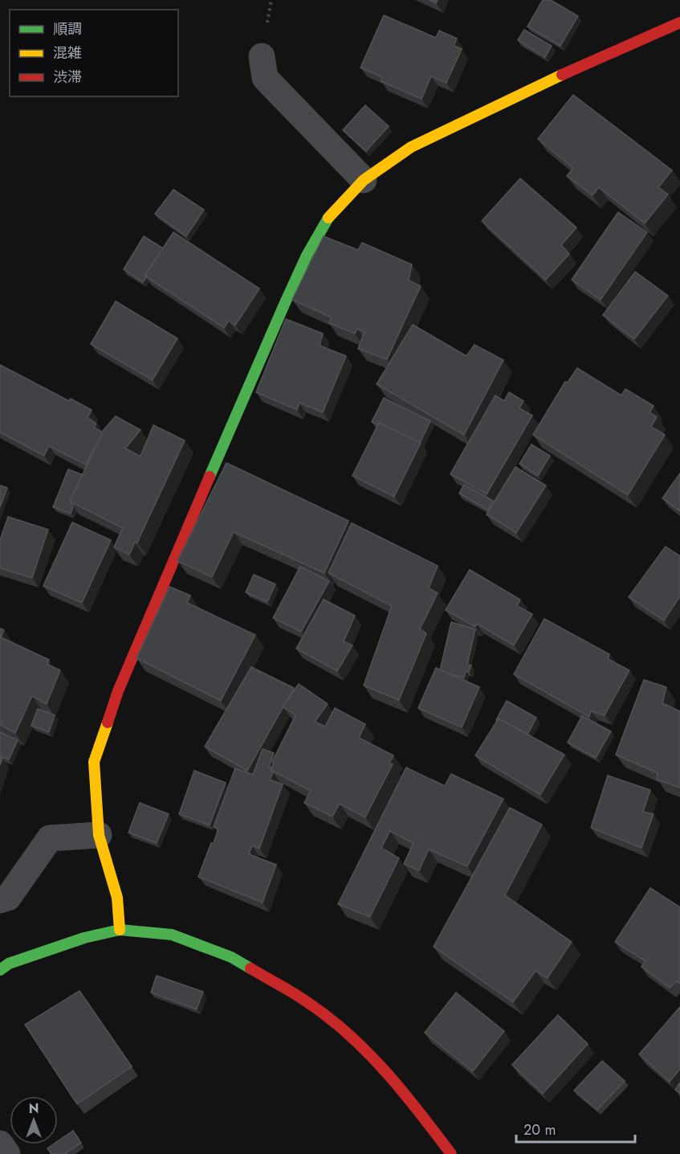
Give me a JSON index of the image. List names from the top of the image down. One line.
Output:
{"legend":["順調","混雑","渋滞"],"scale_bar":"20 m","north":"top"}
